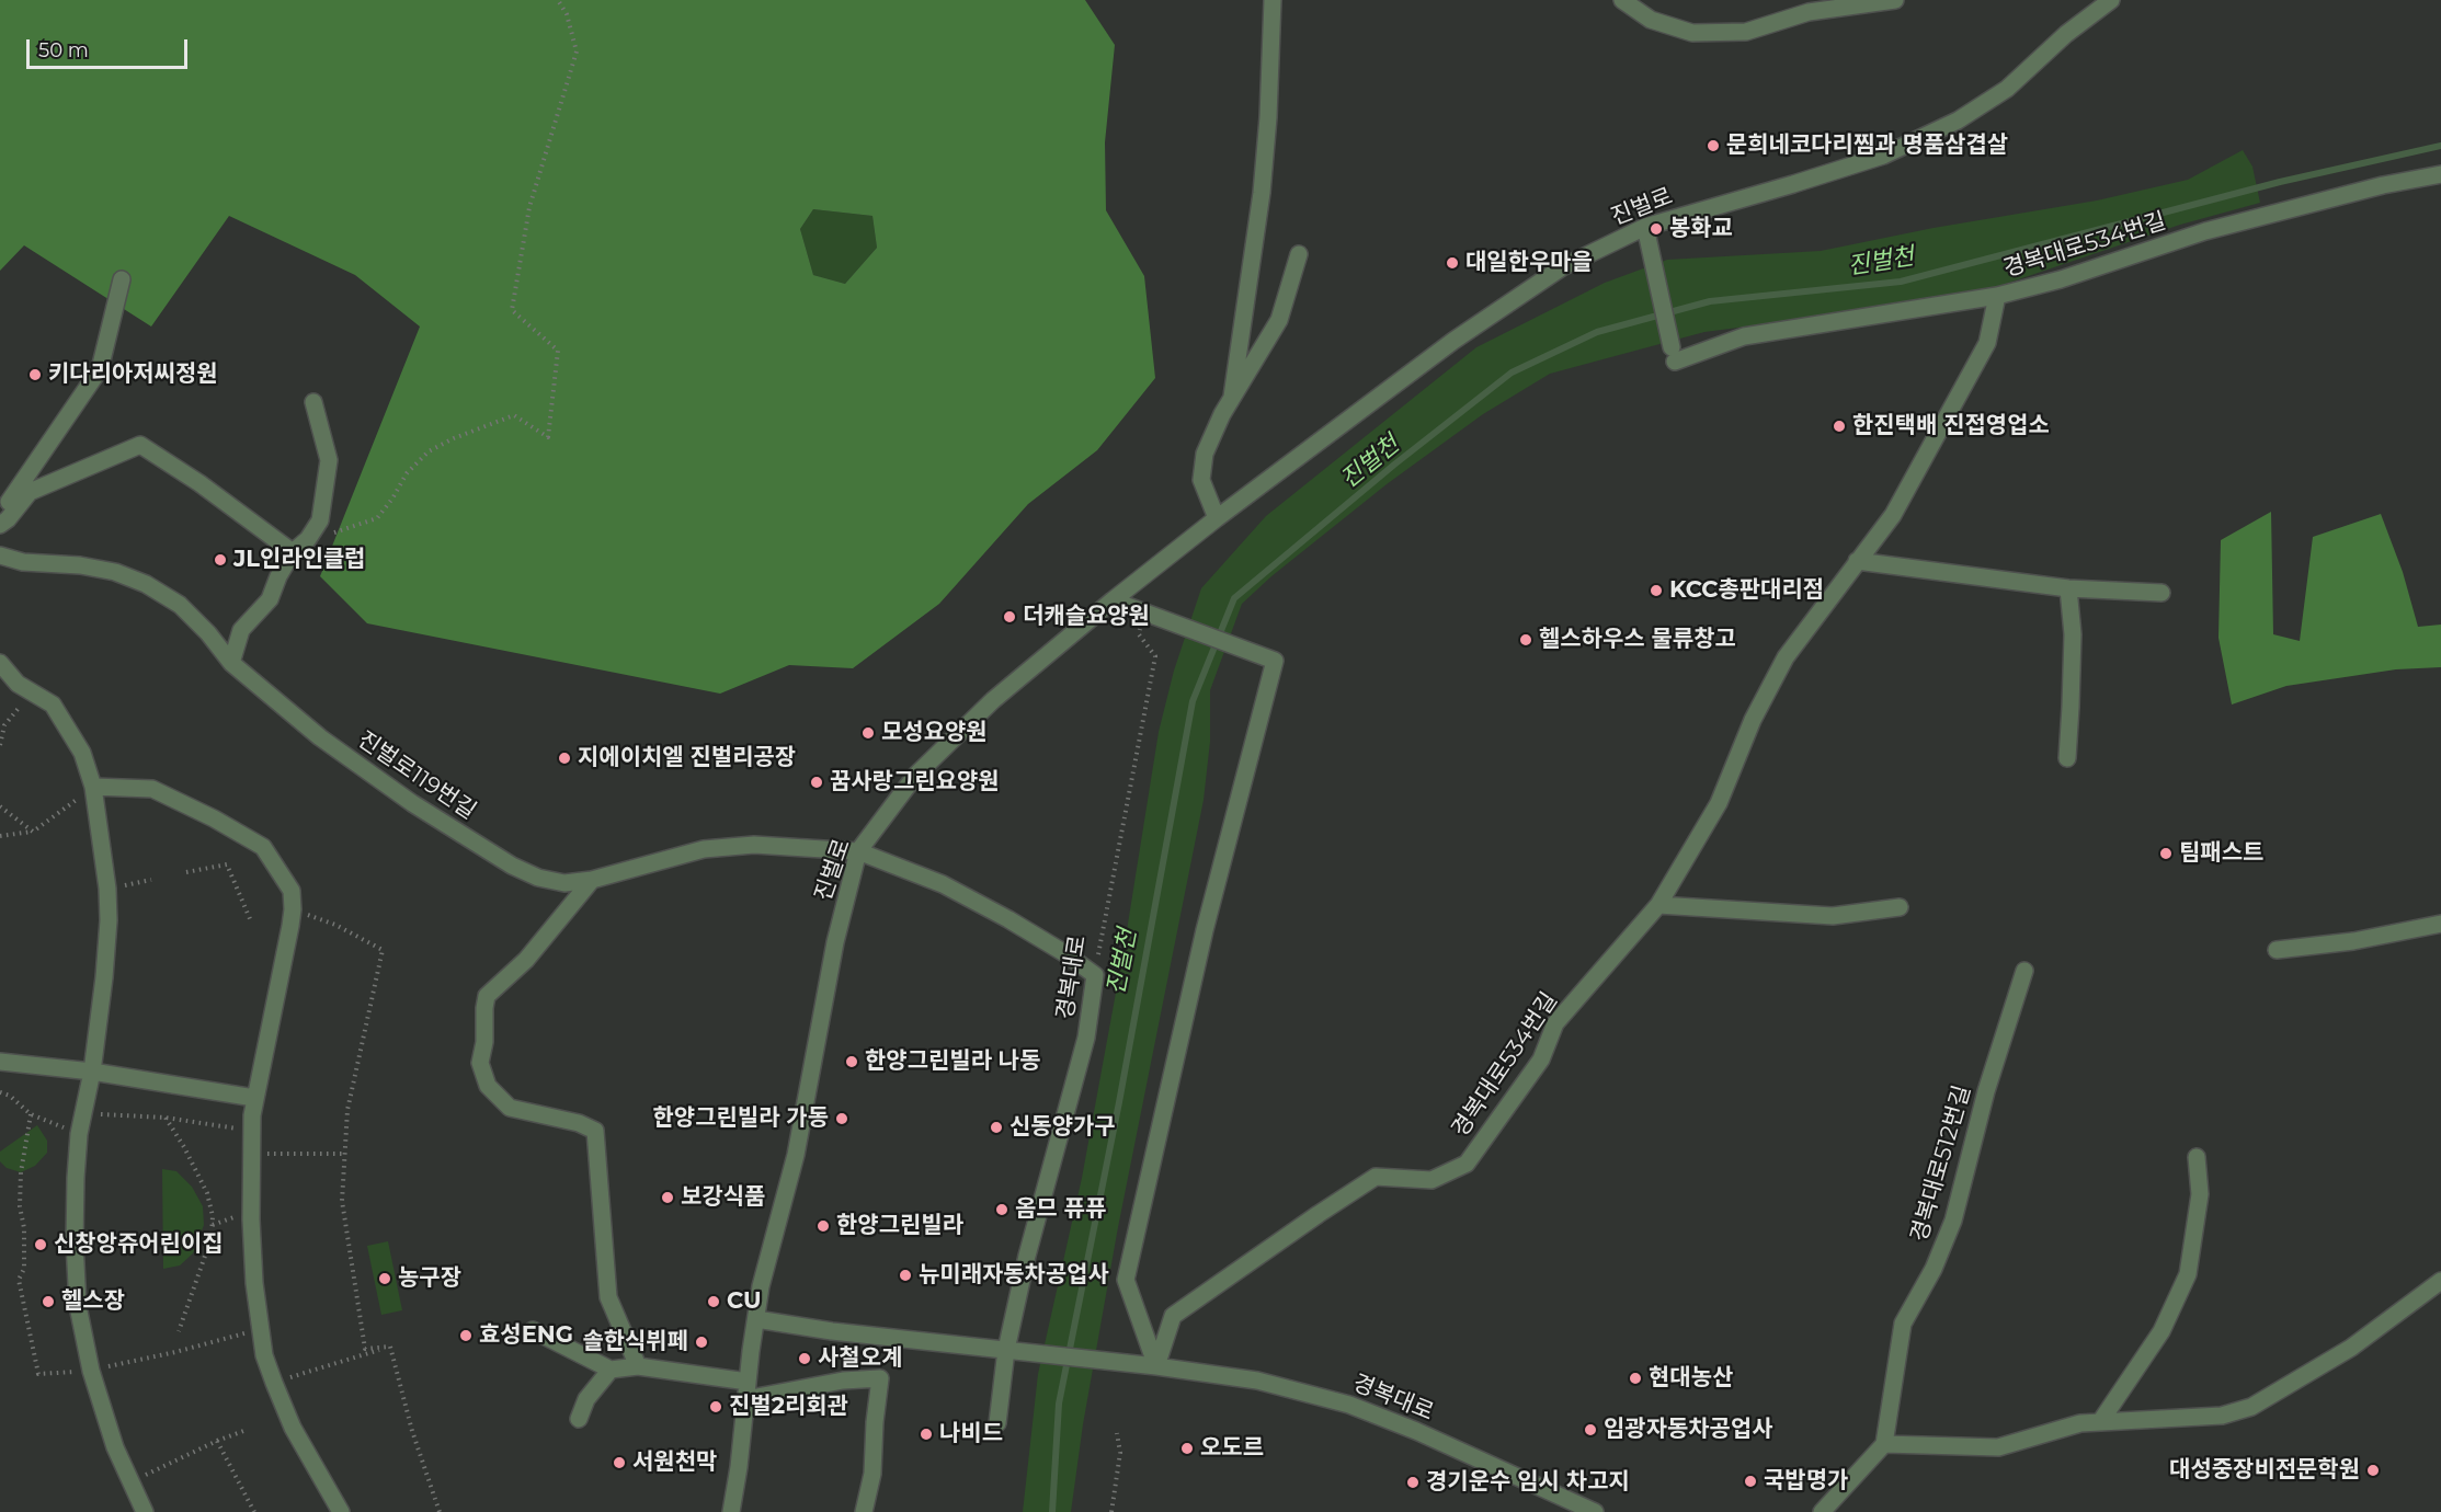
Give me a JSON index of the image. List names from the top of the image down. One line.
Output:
{"streets":{"street":["진벌로","경복대로534번길","진벌로119번길","경복대로","경복대로512번길"]},"crossings":[["진벌로","진벌로119번길"],["진벌로","경복대로"],["경복대로534번길","경복대로"],["진벌로119번길","경복대로"]],"water":["진벌천"],"places":["문희네코다리찜과 명품삼겹살","봉화교","대일한우마을","키다리아저씨정원","한진택배 진접영업소","JL인라인클럽","KCC총판대리점","더캐슬요양원","헬스하우스 물류창고","모성요양원","지에이치엘 진벌리공장","꿈사랑그린요양원","팀패스트","한양그린빌라 나동","한양그린빌라 가동","신동양가구","보강식품","옴므 퓨퓨","한양그린빌라","신창앙쥬어린이집","뉴미래자동차공업사","농구장","헬스장","CU","효성ENG","솔한식뷔페","사철오계","현대농산","진벌2리회관","임광자동차공업사","나비드","오도르","서원천막","대성중장비전문학원","국밥명가","경기운수 임시 차고지"],"scale_bar":"50 m"}
